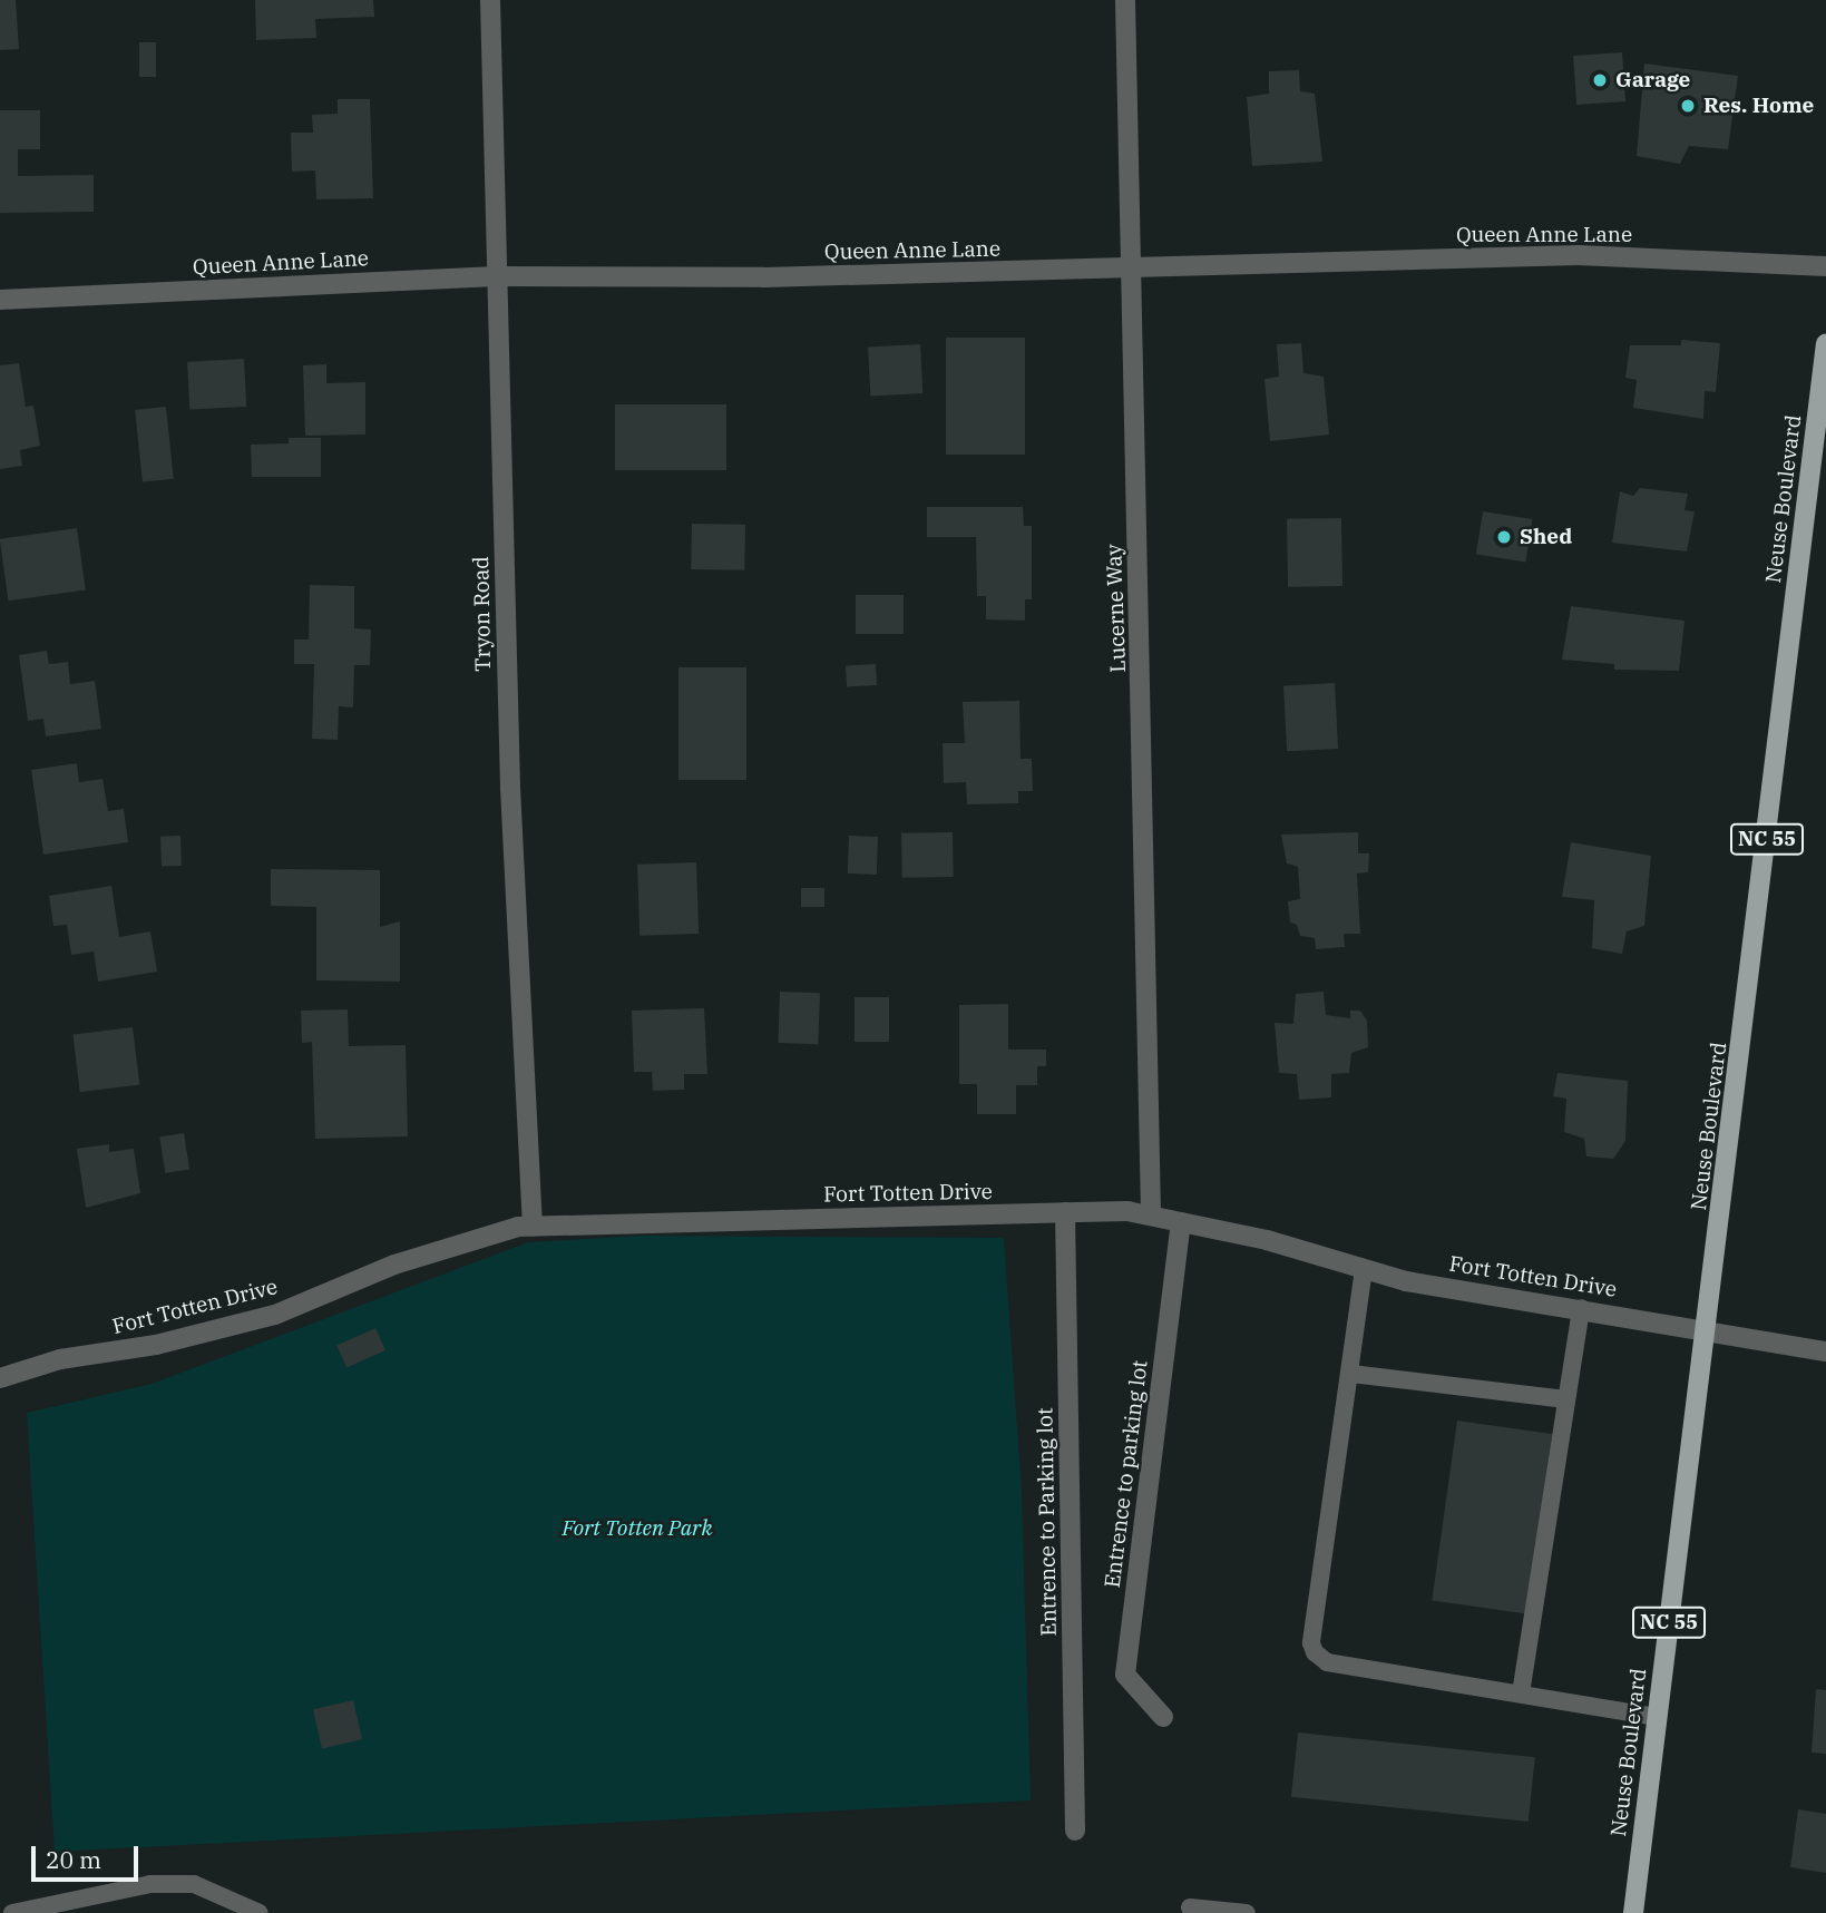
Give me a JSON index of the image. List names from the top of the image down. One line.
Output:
{"streets":{"main road":["Neuse Boulevard","NC 55"],"street":["Queen Anne Lane","Lucerne Way","Tryon Road","Fort Totten Drive","Entrence to parking lot","Entrence to Parking lot"]},"crossings":[["Queen Anne Lane","Lucerne Way"],["Queen Anne Lane","Tryon Road"],["Neuse Boulevard","Fort Totten Drive"],["Lucerne Way","Fort Totten Drive"],["Tryon Road","Fort Totten Drive"],["Fort Totten Drive","Entrence to parking lot"],["Fort Totten Drive","Entrence to Parking lot"]],"parks":["Fort Totten Park"],"places":["Garage","Res. Home","Shed"],"scale_bar":"20 m"}
